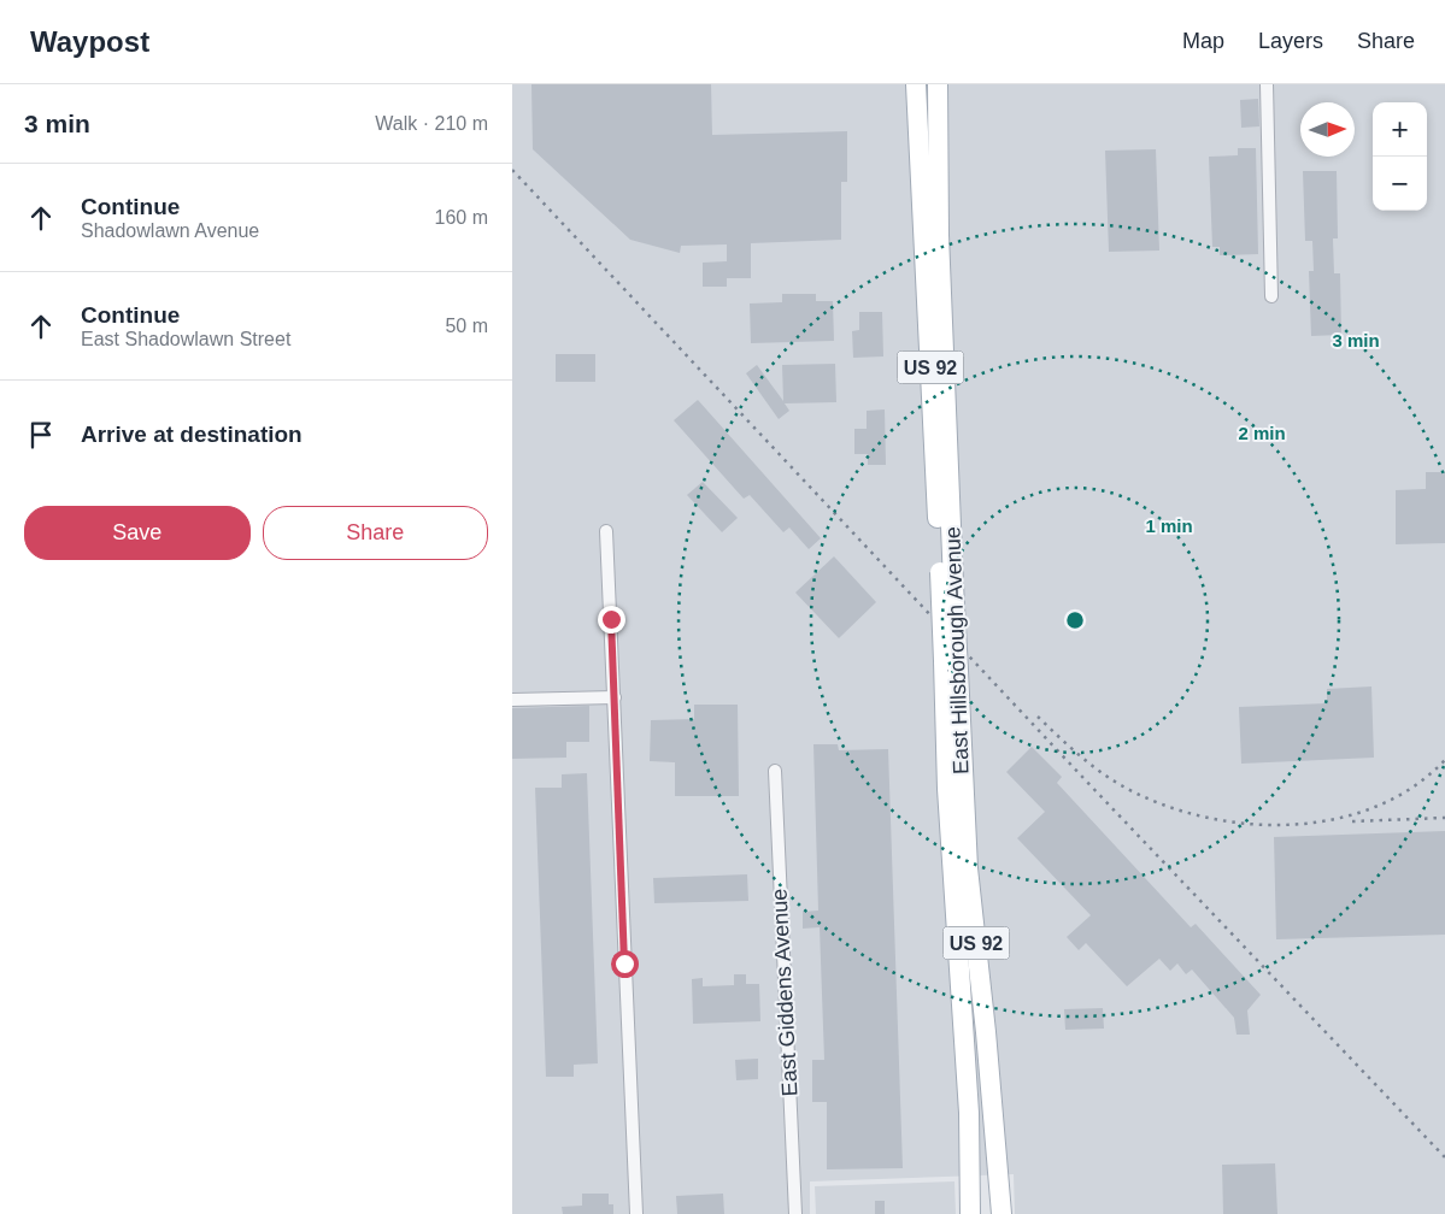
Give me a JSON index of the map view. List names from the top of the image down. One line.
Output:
{"streets":{"main road":["US 92","East Hillsborough Avenue"],"street":["East Giddens Avenue"]},"north":"right","page":{"header":"Waypost","nav":["Map","Layers","Share"],"heading":["3 min","Walk · 210 m"],"map_buttons":["+","−"],"list":[["Continue","Shadowlawn Avenue","160 m"],["Continue","East Shadowlawn Street","50 m"],"Arrive at destination"],"buttons":["Save","Share"]},"rings":["3 min","2 min","1 min"]}
